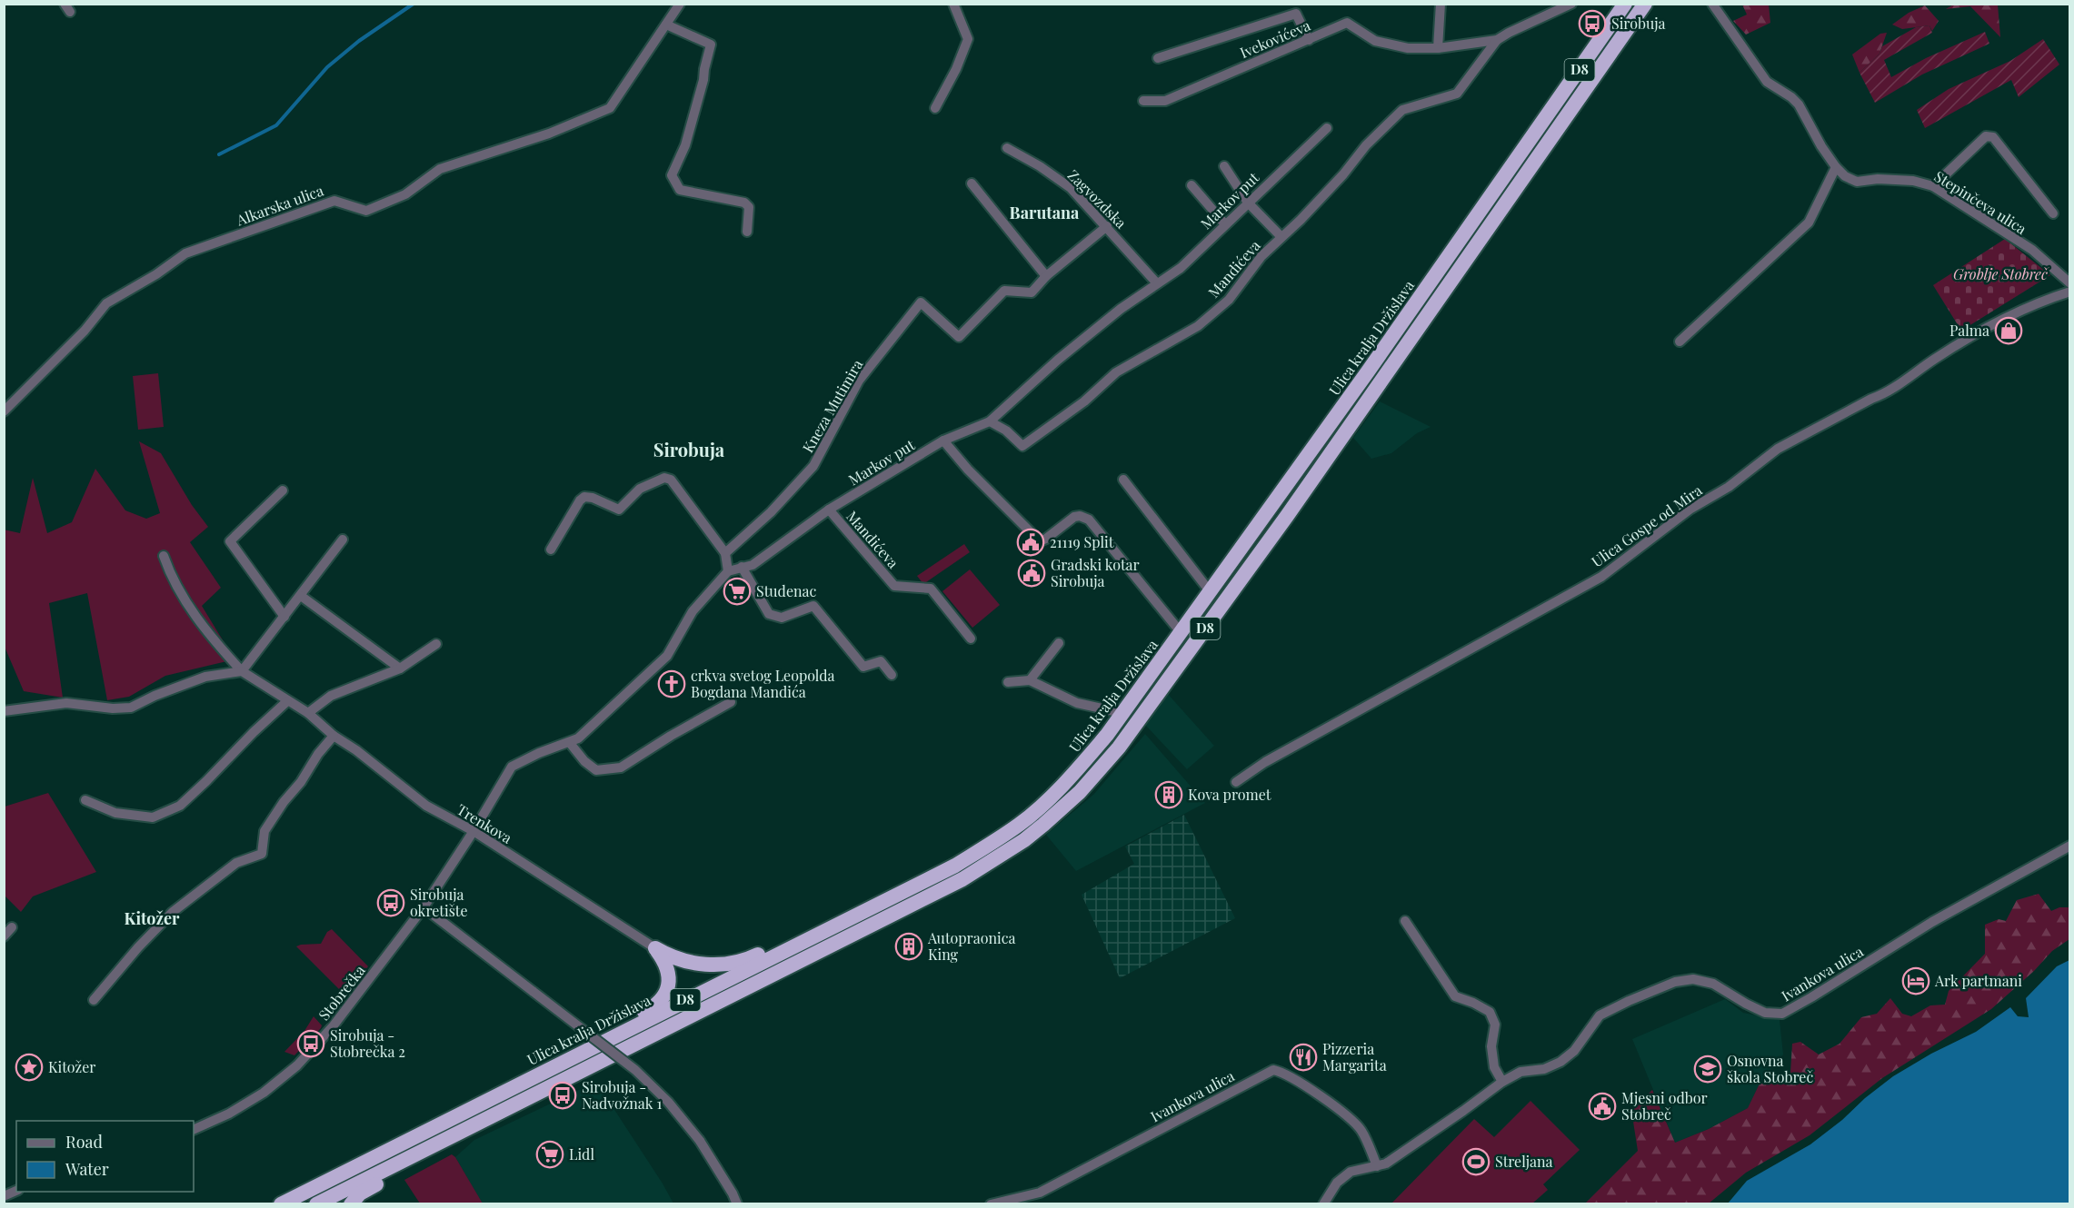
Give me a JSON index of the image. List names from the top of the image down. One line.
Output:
{"streets":{"highway":["D8","Ulica kralja Držislava"],"street":["Ivekovićeva","Zagvozdska","Markov put","Stepinčeva ulica","Alkarska ulica","Mandićeva","Kneza Mutimira","Ulica Gospe od Mira","Trenkova","Ivankova ulica","Stobrečka"]},"crossings":[["Ivekovićeva","Mandićeva"],["Zagvozdska","Markov put"],["Zagvozdska","Kneza Mutimira"],["Markov put","Mandićeva"],["Trenkova","Stobrečka"]],"districts":["Barutana","Sirobuja","Kitožer"],"parks":["Groblje Stobreč"],"places":{"bus stop":["Sirobuja","Sirobuja okretište","Sirobuja - Stobrečka 2","Sirobuja - Nadvožnak 1"],"shop":["Palma"],"public building":["21119 Split","Gradski kotar Sirobuja","Mjesni odbor Stobreč"],"supermarket":["Studenac","Lidl"],"church":["crkva svetog Leopolda Bogdana Mandića"],"building":["Kova promet","Autopraonica King"],"hotel":["Ark partmani"],"restaurant":["Pizzeria Margarita"],"place":["Kitožer"],"school or university":["Osnovna škola Stobreč"],"sports":["Streljana"]},"legend":["Road","Water"]}
